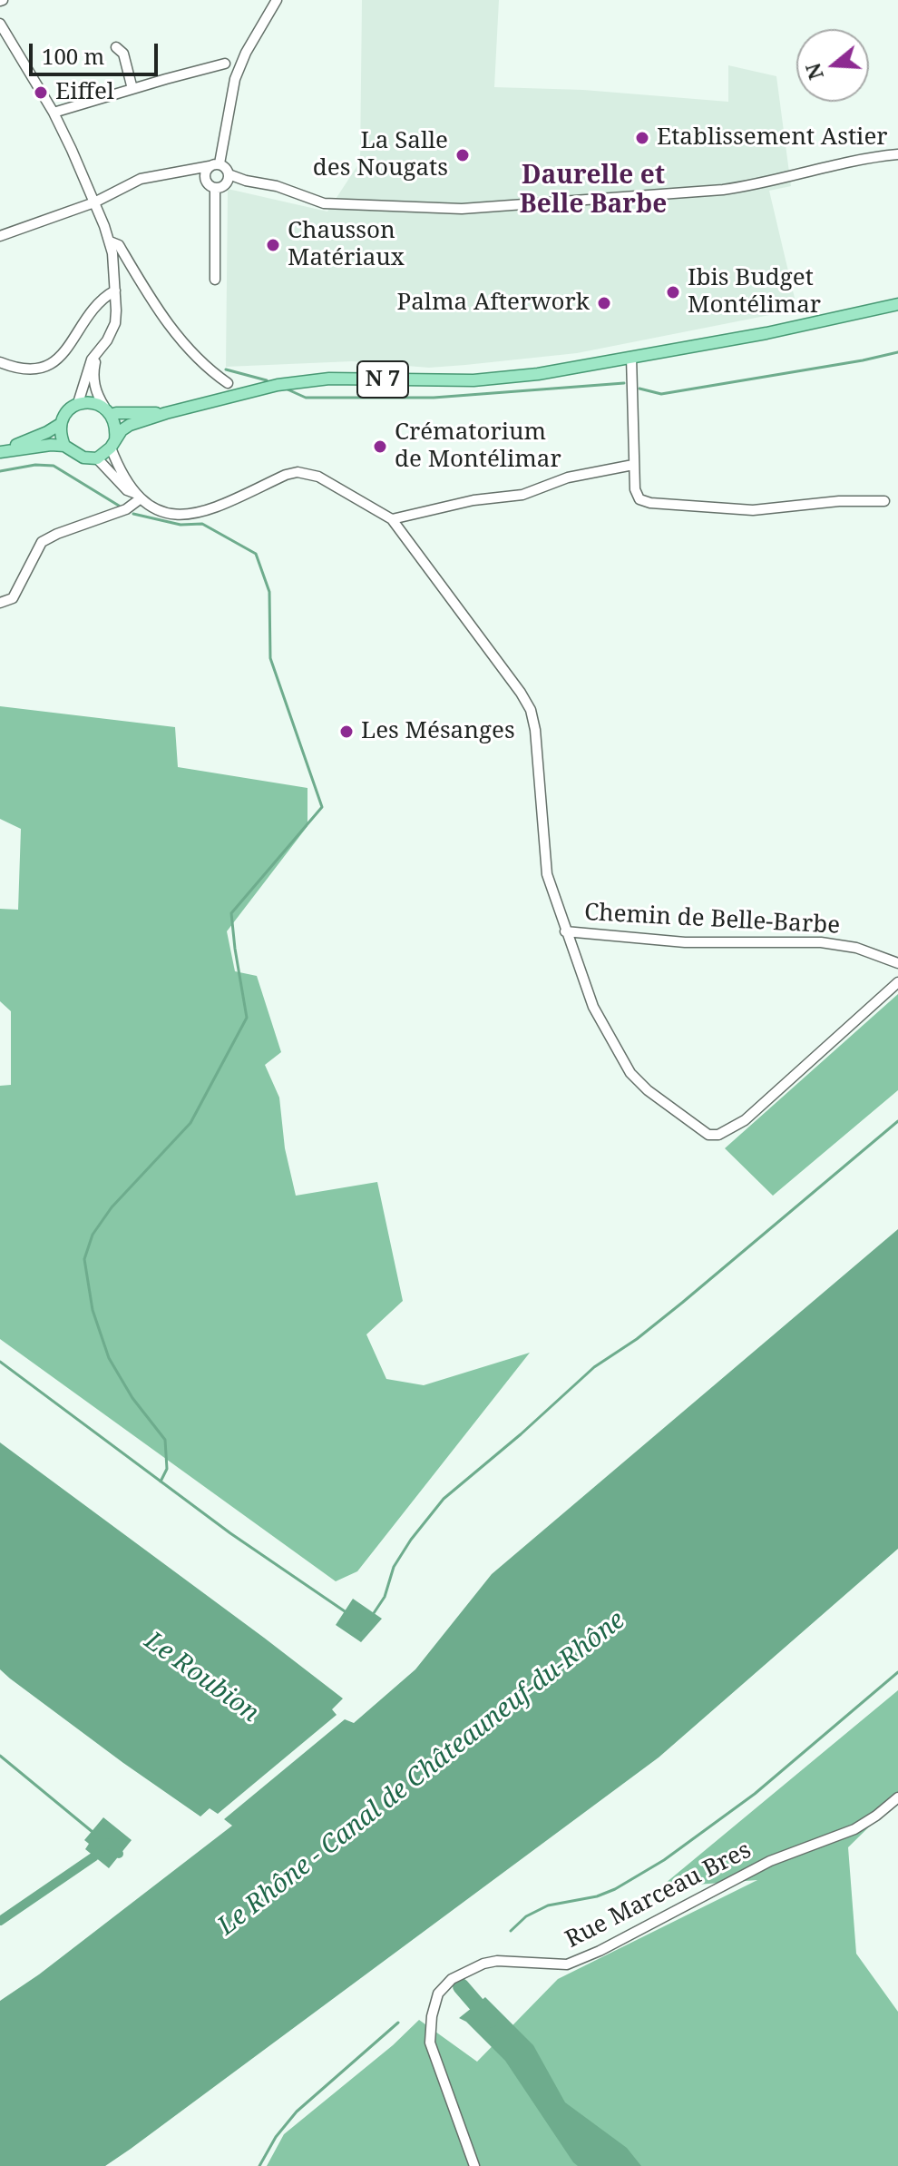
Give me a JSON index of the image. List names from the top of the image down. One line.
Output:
{"streets":{"main road":["N 7"],"street":["Chemin de Belle-Barbe","Rue Marceau Bres"]},"districts":["Daurelle et Belle Barbe"],"water":["Le Roubion","Le Rhône - Canal de Châteauneuf-du-Rhône"],"places":["Eiffel","Etablissement Astier","La Salle des Nougats","Chausson Matériaux","Ibis Budget Montélimar","Palma Afterwork","Crématorium de Montélimar","Les Mésanges"],"scale_bar":"100 m","north":"left"}
